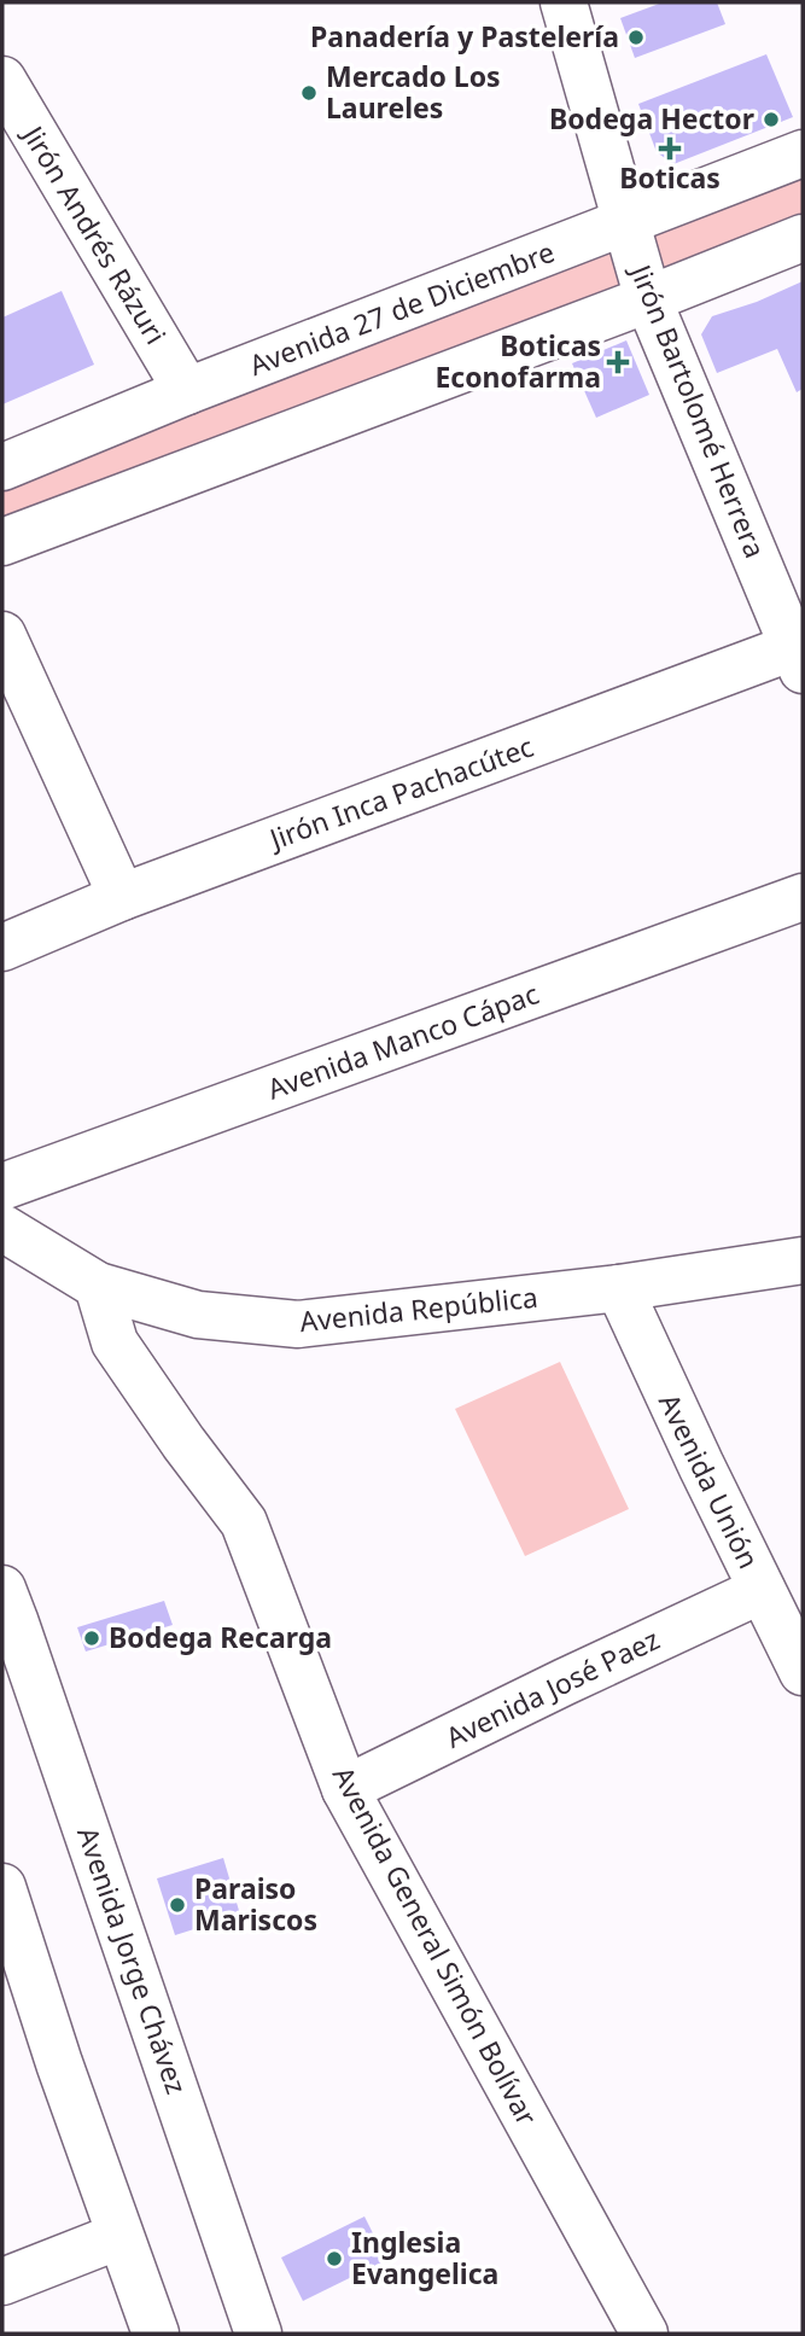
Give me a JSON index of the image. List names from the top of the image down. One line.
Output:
{"streets":{"street":["Jirón Andrés Rázuri","Avenida 27 de Diciembre","Jirón Bartolomé Herrera","Jirón Inca Pachacútec","Avenida Manco Cápac","Avenida República","Avenida Unión","Avenida José Paez","Avenida General Simón Bolívar","Avenida Jorge Chávez"]},"crossings":[["Jirón Andrés Rázuri","Avenida 27 de Diciembre"],["Avenida 27 de Diciembre","Jirón Bartolomé Herrera"],["Jirón Bartolomé Herrera","Jirón Inca Pachacútec"],["Avenida República","Avenida Unión"],["Avenida República","Avenida General Simón Bolívar"],["Avenida Unión","Avenida José Paez"],["Avenida José Paez","Avenida General Simón Bolívar"]],"places":{"other":["Panadería y Pastelería","Mercado Los Laureles","Bodega Hector","Bodega Recarga","Paraiso Mariscos","Inglesia Evangelica"],"health":["Boticas","Boticas Econofarma"]}}
